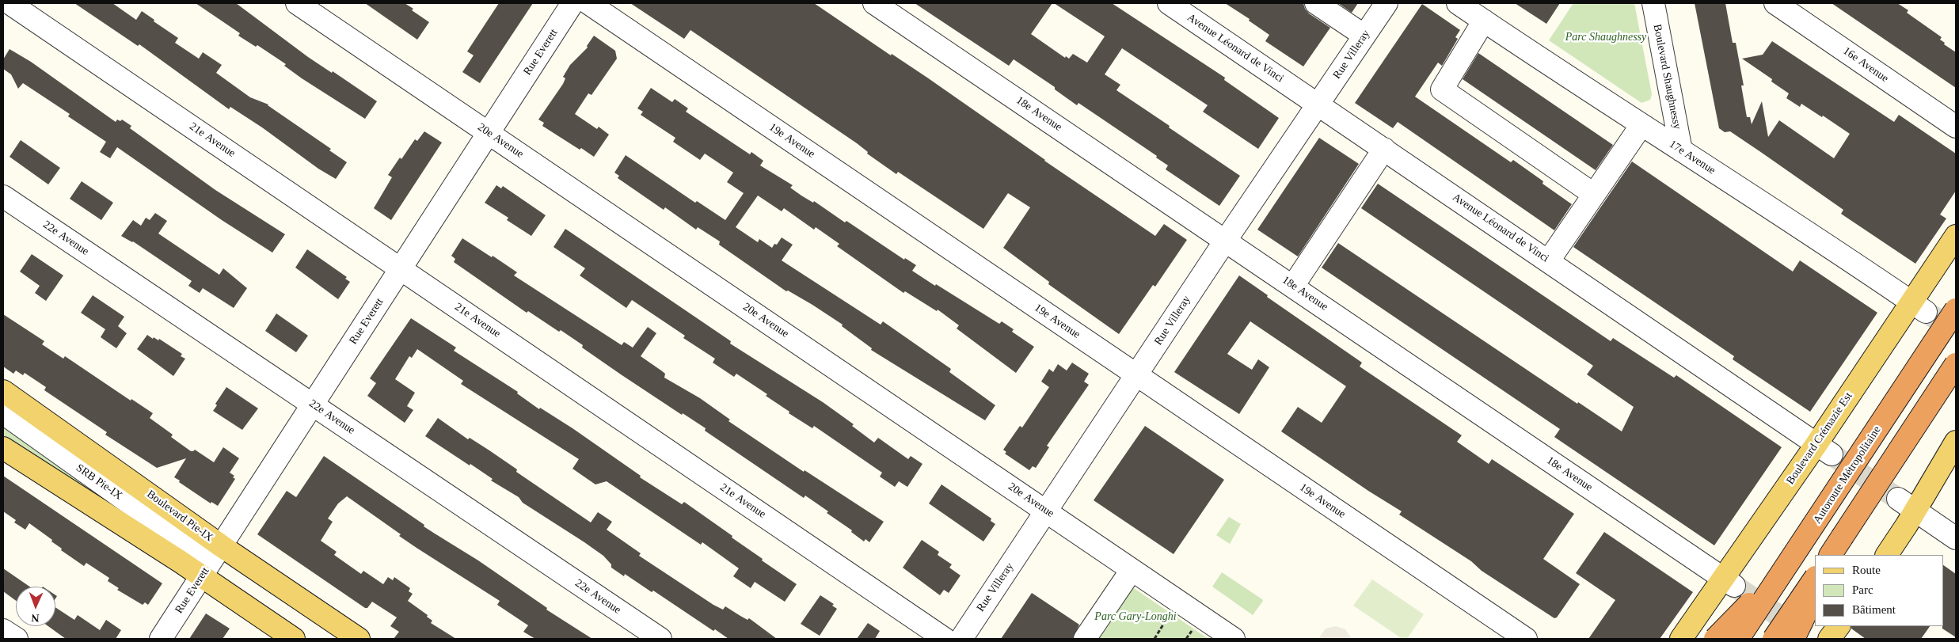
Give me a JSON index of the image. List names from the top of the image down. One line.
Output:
{"streets":{"highway":["Autoroute Métropolitaine"],"main road":["Boulevard Crémazie Est","Boulevard Pie-IX"],"street":["Avenue Léonard de Vinci","Rue Everett","Rue Villeray","16e Avenue","Boulevard Shaughnessy","18e Avenue","21e Avenue","20e Avenue","19e Avenue","17e Avenue","22e Avenue","SRB Pie-IX"]},"crossings":[["Avenue Léonard de Vinci","Rue Villeray"],["Avenue Léonard de Vinci","Boulevard Crémazie Est"],["Rue Everett","21e Avenue"],["Rue Everett","20e Avenue"],["Rue Everett","22e Avenue"],["Rue Everett","Boulevard Pie-IX"],["Rue Villeray","18e Avenue"],["Rue Villeray","20e Avenue"],["Rue Villeray","19e Avenue"],["Boulevard Shaughnessy","17e Avenue"],["18e Avenue","Boulevard Crémazie Est"],["17e Avenue","Boulevard Crémazie Est"]],"parks":["Parc Shaughnessy","Parc Gary-Longhi"],"legend":["Route","Parc","Bâtiment"],"north":"bottom"}
